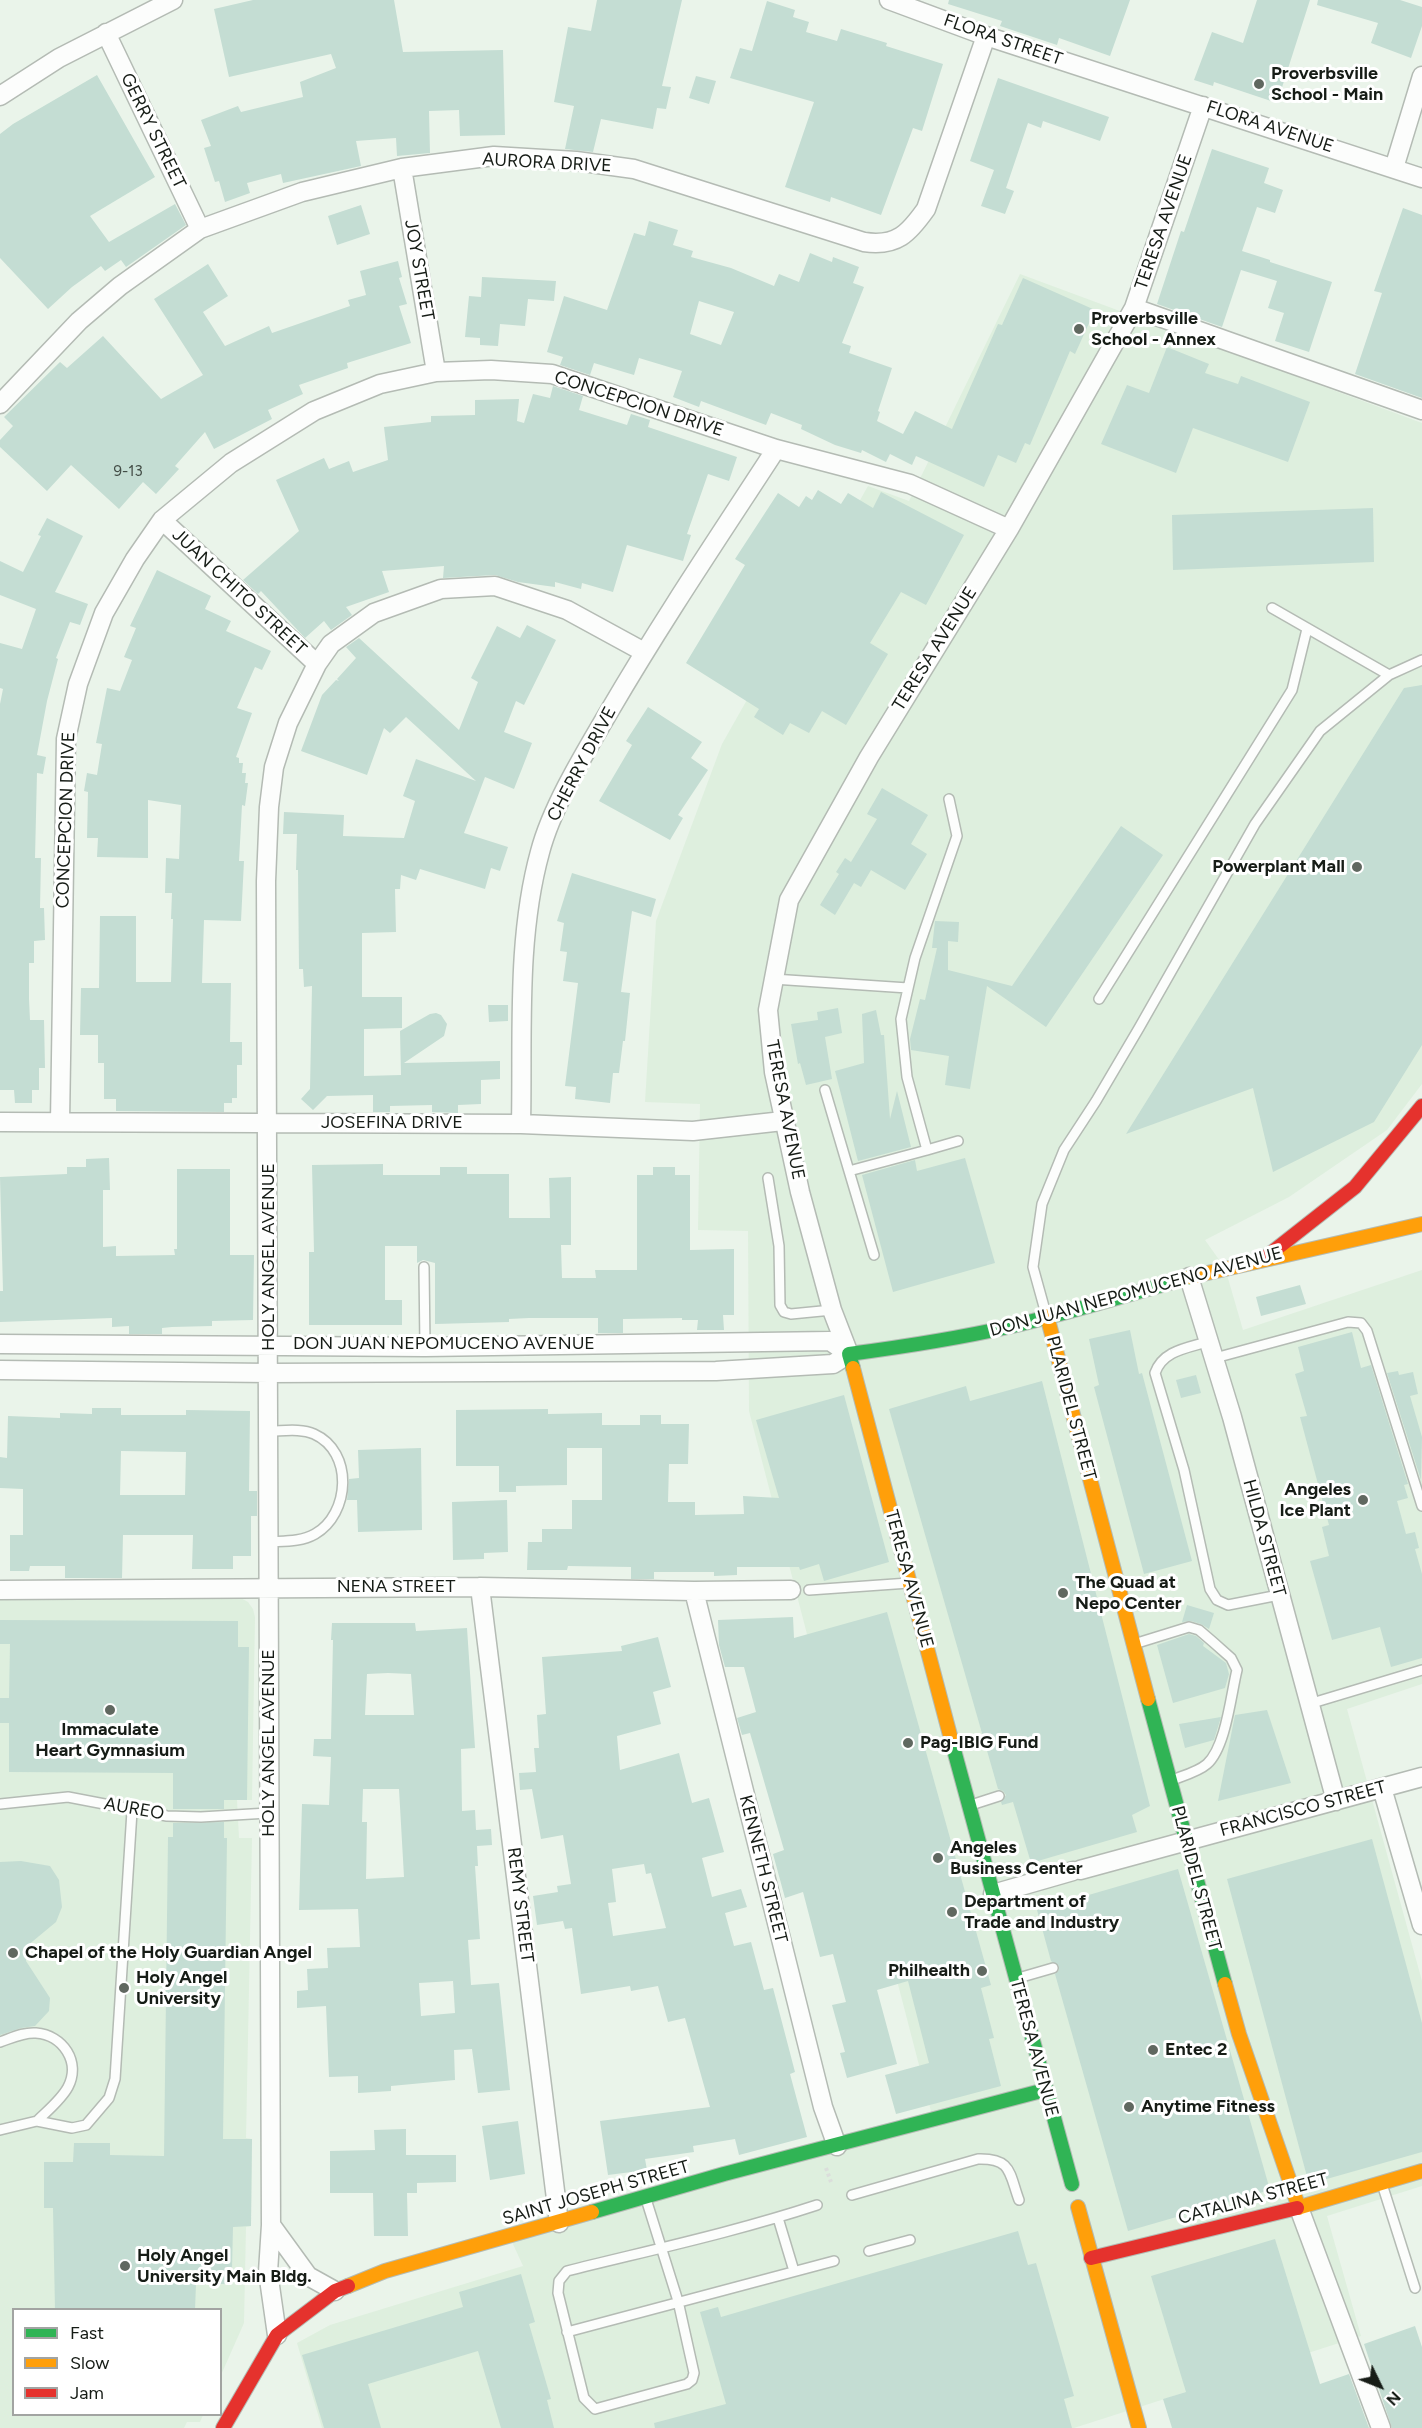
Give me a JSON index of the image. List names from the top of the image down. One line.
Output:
{"streets":{"street":["FLORA STREET","FLORA AVENUE","GERRY STREET","AURORA DRIVE","TERESA AVENUE","JOY STREET","CONCEPCION DRIVE","JUAN CHITO STREET","CHERRY DRIVE","JOSEFINA DRIVE","HOLY ANGEL AVENUE","DON JUAN NEPOMUCENO AVENUE","PLARIDEL STREET","HILDA STREET","NENA STREET","FRANCISCO STREET","KENNETH STREET","REMY STREET","SAINT JOSEPH STREET","CATALINA STREET"],"lane":["AUREO"]},"crossings":[["FLORA STREET","FLORA AVENUE"],["FLORA STREET","AURORA DRIVE"],["FLORA AVENUE","TERESA AVENUE"],["GERRY STREET","AURORA DRIVE"],["AURORA DRIVE","JOY STREET"],["TERESA AVENUE","CONCEPCION DRIVE"],["TERESA AVENUE","JOSEFINA DRIVE"],["TERESA AVENUE","DON JUAN NEPOMUCENO AVENUE"],["TERESA AVENUE","FRANCISCO STREET"],["TERESA AVENUE","SAINT JOSEPH STREET"],["JOY STREET","CONCEPCION DRIVE"],["CONCEPCION DRIVE","JUAN CHITO STREET"],["CONCEPCION DRIVE","CHERRY DRIVE"],["CONCEPCION DRIVE","JOSEFINA DRIVE"],["JUAN CHITO STREET","HOLY ANGEL AVENUE"],["CHERRY DRIVE","JOSEFINA DRIVE"],["CHERRY DRIVE","HOLY ANGEL AVENUE"],["JOSEFINA DRIVE","HOLY ANGEL AVENUE"],["HOLY ANGEL AVENUE","DON JUAN NEPOMUCENO AVENUE"],["HOLY ANGEL AVENUE","NENA STREET"],["HOLY ANGEL AVENUE","AUREO"],["HOLY ANGEL AVENUE","SAINT JOSEPH STREET"],["DON JUAN NEPOMUCENO AVENUE","PLARIDEL STREET"],["DON JUAN NEPOMUCENO AVENUE","HILDA STREET"],["PLARIDEL STREET","FRANCISCO STREET"],["PLARIDEL STREET","CATALINA STREET"],["HILDA STREET","FRANCISCO STREET"],["NENA STREET","KENNETH STREET"],["NENA STREET","REMY STREET"],["KENNETH STREET","SAINT JOSEPH STREET"],["REMY STREET","SAINT JOSEPH STREET"]],"places":["Proverbsville School - Main","Proverbsville School - Annex","Powerplant Mall","Angeles Ice Plant","The Quad at Nepo Center","Immaculate Heart Gymnasium","Pag-IBIG Fund","Angeles Business Center","Department of Trade and Industry","Chapel of the Holy Guardian Angel","Philhealth","Holy Angel University","Entec 2","Anytime Fitness","Holy Angel University Main Bldg."],"house_numbers":["9-13"],"legend":["Fast","Slow","Jam"],"north":"bottom right"}
